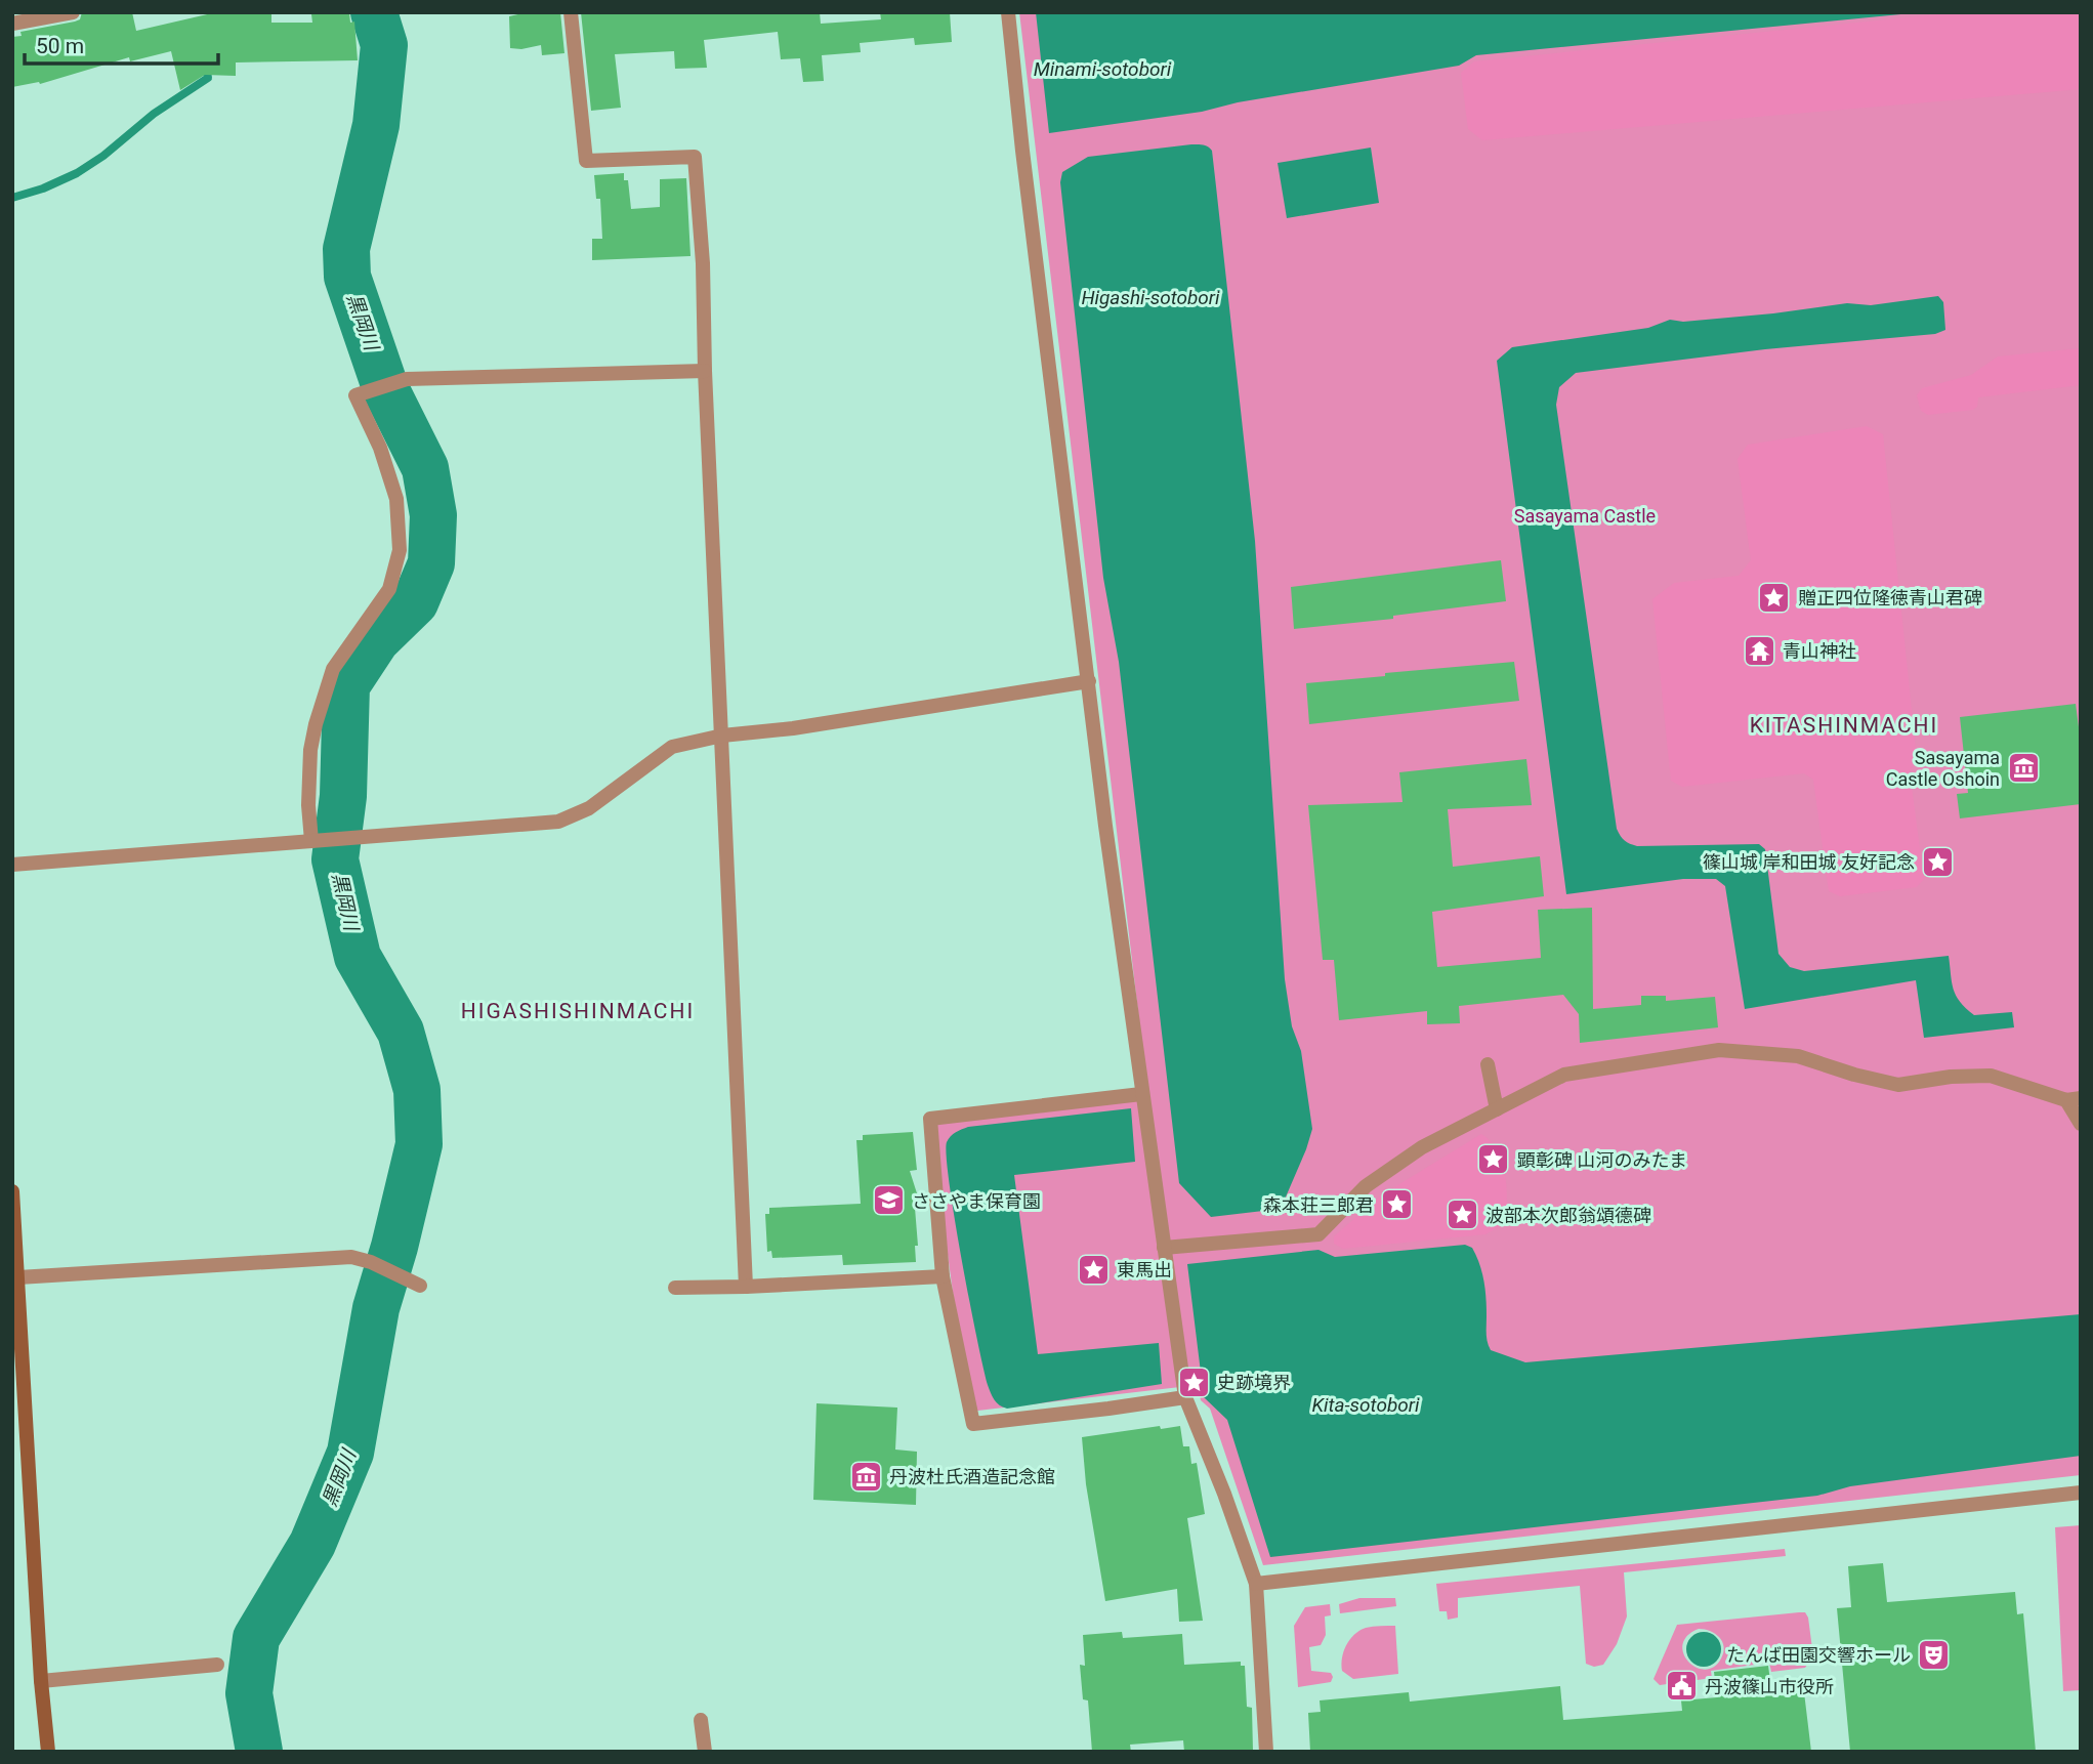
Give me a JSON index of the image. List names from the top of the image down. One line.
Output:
{"districts":["KITASHINMACHI","HIGASHISHINMACHI"],"water":["Minami-sotobori","Higashi-sotobori","黒岡川","Kita-sotobori"],"parks":["Sasayama Castle"],"places":{"place":["贈正四位隆徳青山君碑","篠山城 岸和田城 友好記念","顕彰碑 山河のみたま","森本荘三郎君","波部本次郎翁頌德碑","東馬出","史跡境界"],"temple":["青山神社"],"museum":["Sasayama Castle Oshoin","丹波杜氏酒造記念館"],"school or university":["ささやま保育園"],"theatre":["たんば田園交響ホール"],"public building":["丹波篠山市役所"]},"scale_bar":"50 m"}
